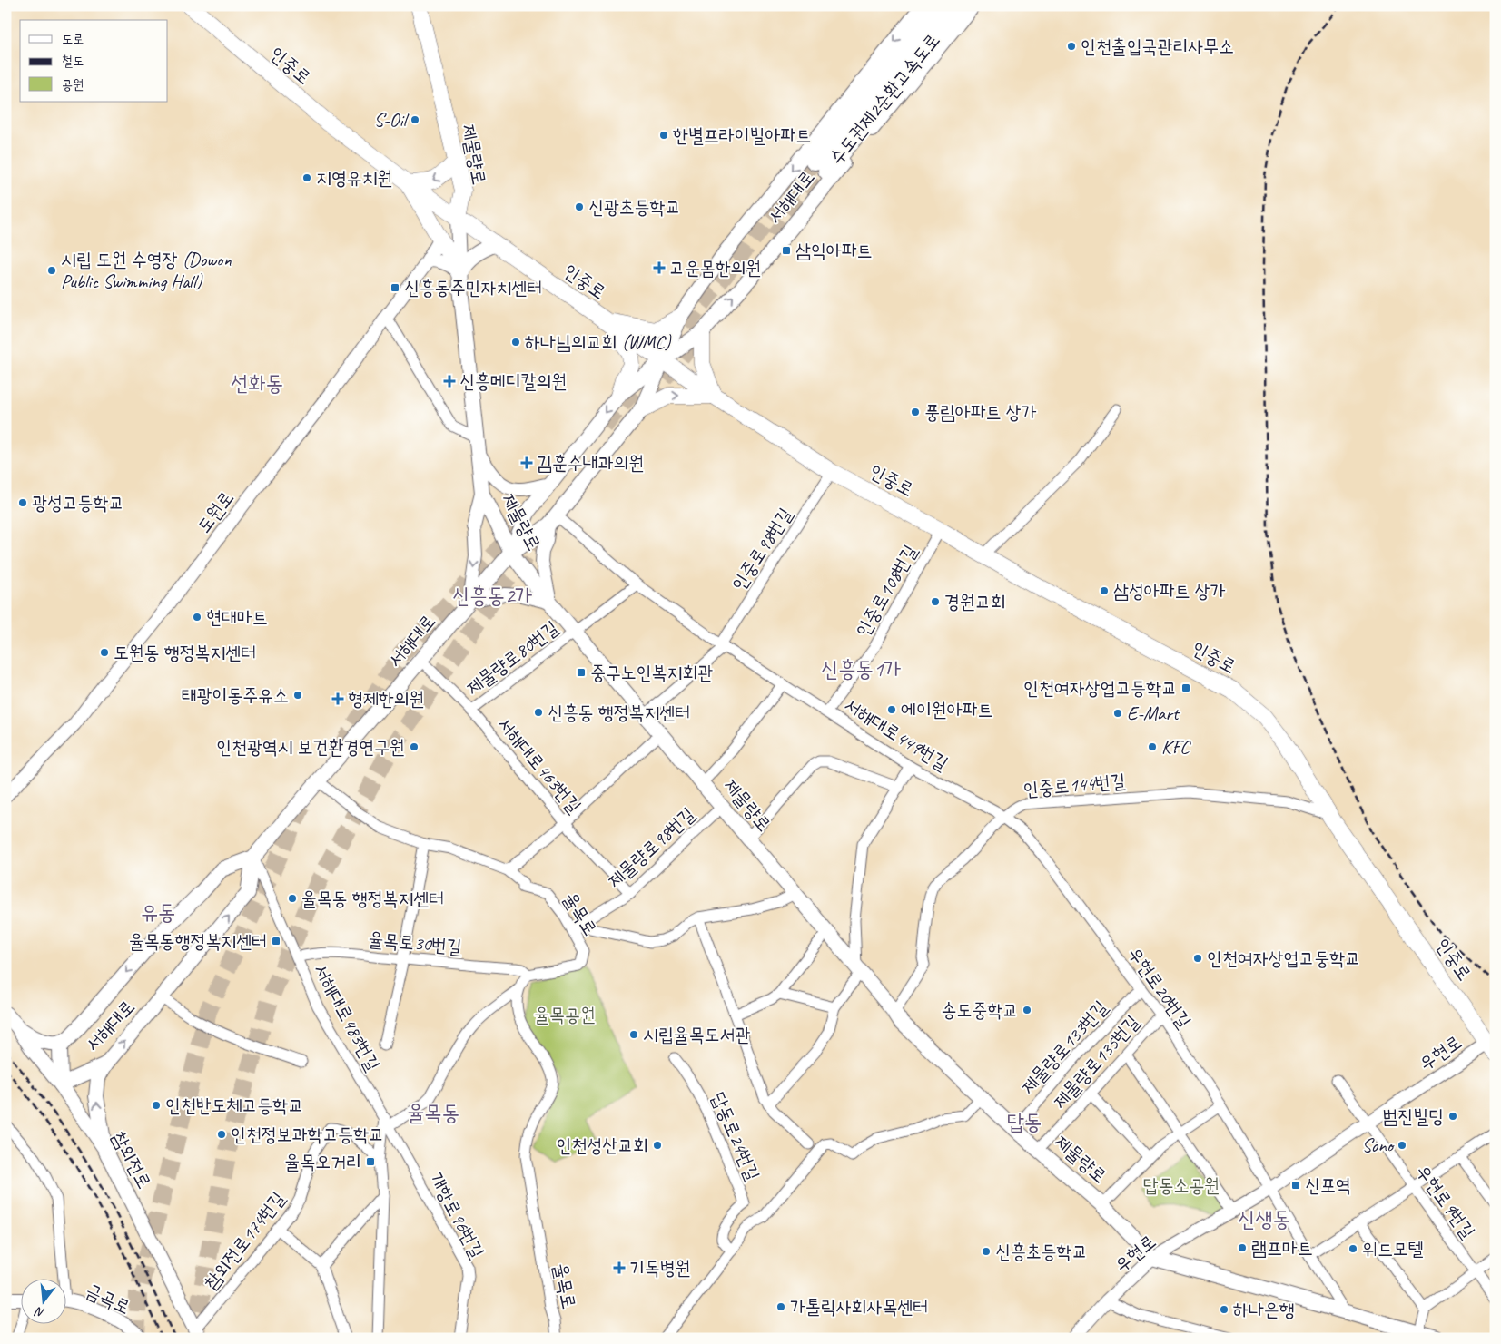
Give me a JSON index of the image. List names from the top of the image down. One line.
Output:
{"streets":{"highway":["수도권제2순환고속도로"],"main road":["인중로","제물량로","서해대로","참외전로"],"street":["도원로","인중로98번길","인중로108번길","제물량로80번길","서해대로449번길","서해대로463번길","인중로144번길","제물량로98번길","율목로","율목로30번길","우현로20번길","서해대로483번길","제물량로133번길","우현로","제물량로135번길","답동로24번길","우현로9번길","개항로96번길","참외전로174번길","금곡로"]},"crossings":[["인중로","제물량로"],["인중로","서해대로"],["인중로","인중로98번길"],["인중로","인중로108번길"],["인중로","인중로144번길"],["인중로","우현로"],["제물량로","서해대로"],["제물량로","인중로98번길"],["제물량로","제물량로80번길"],["제물량로","인중로144번길"],["제물량로","제물량로98번길"],["제물량로","제물량로133번길"],["제물량로","우현로"],["제물량로","제물량로135번길"],["서해대로","서해대로449번길"],["서해대로","서해대로463번길"],["서해대로","율목로"],["서해대로","서해대로483번길"],["서해대로","참외전로"],["인중로98번길","서해대로449번길"],["인중로108번길","서해대로449번길"],["제물량로80번길","서해대로463번길"],["서해대로449번길","인중로144번길"],["서해대로449번길","우현로20번길"],["서해대로463번길","제물량로98번길"],["인중로144번길","우현로20번길"],["제물량로98번길","율목로"],["율목로","율목로30번길"],["율목로30번길","서해대로483번길"],["우현로20번길","제물량로133번길"],["우현로20번길","우현로"],["우현로20번길","제물량로135번길"],["서해대로483번길","개항로96번길"],["우현로","우현로9번길"],["참외전로","참외전로174번길"]],"districts":["선화동","신흥동2가","신흥동1가","유동","율목동","답동","신생동"],"parks":["율목공원","답동소공원"],"places":{"other":["인천출입국관리사무소","S-Oil","한별프라이빌아파트","지영유치원","신광초등학교","시립 도원 수영장 (Dowon Public Swimming Hall)","하나님의교회 (WMC)","풍림아파트 상가","광성고등학교","삼성아파트 상가","경원교회","현대마트","도원동 행정복지센터","태광이동주유소","에이원아파트","신흥동 행정복지센터","E-Mart","인천광역시 보건환경연구원","KFC","율목동 행정복지센터","인천여자상업고둥학교","송도중학교","시립율목도서관","인천반도체고등학교","범진빌딩","인천정보과학고등학교","인천성산교회","Sono","램프마트","위드모텔","신흥초등학교","가톨릭사회사목센터","하나은행"],"transit":["삼익아파트","신흥동주민자치센터","중구노인복지회관","인천여자상업고등학교","율목동행정복지센터","율목오거리","신포역"],"health":["고운몸한의원","신흥메디칼의원","김훈수내과의원","형제한의원","기독병원"]},"legend":["도로","철도","공원"],"north":"bottom"}
